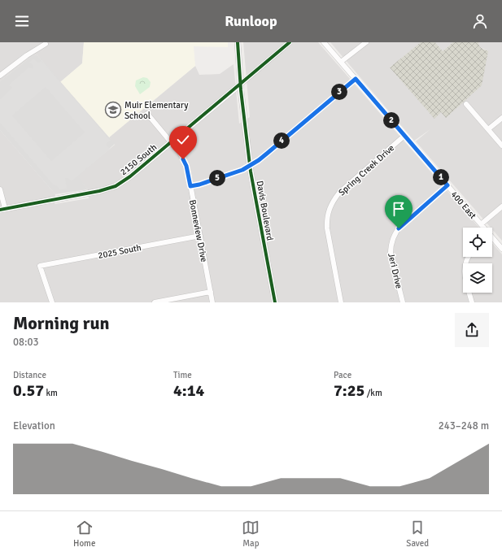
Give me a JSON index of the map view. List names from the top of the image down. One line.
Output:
{"streets":{"street":["2150 South","Spring Creek Drive","400 East","Davis Boulevard","Bonneview Drive","2025 South","Jeri Drive"]},"crossings":[["2150 South","Davis Boulevard"],["2150 South","Bonneview Drive"],["Spring Creek Drive","400 East"],["400 East","Jeri Drive"],["Bonneview Drive","2025 South"]],"places":{"school or university":["Muir Elementary School"]},"page":{"header":"Runloop","pins":["3","2","4","1","5"],"heading":["Morning run","08:03"],"stats":[["Distance","0.57 km"],["Time","4:14"],["Pace","7:25 /km"]],"chart":["Elevation","243–248 m"],"tabs":["Home","Map","Saved"]}}
